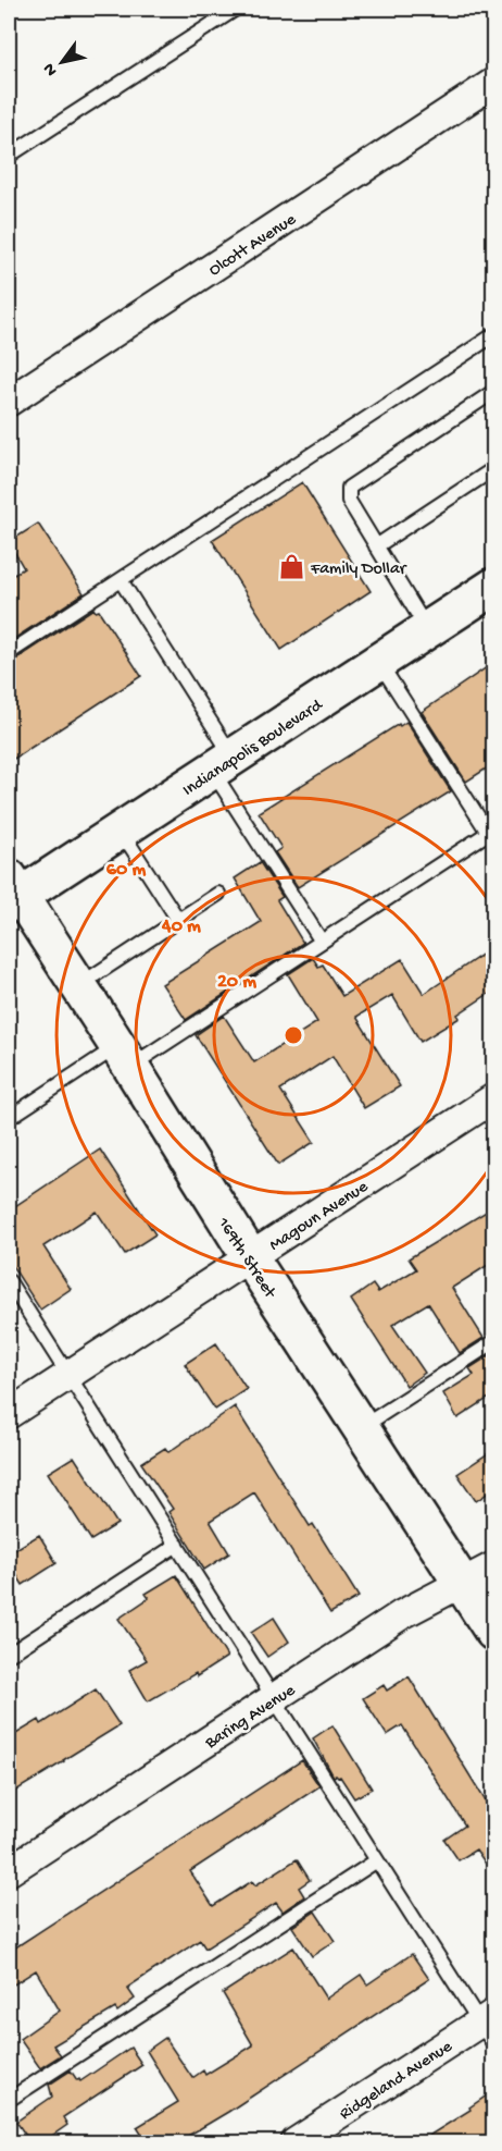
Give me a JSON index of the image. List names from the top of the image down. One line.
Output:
{"streets":{"street":["Olcott Avenue","Indianapolis Boulevard","Magoun Avenue","169th Street","Baring Avenue","Ridgeland Avenue"]},"crossings":[["Indianapolis Boulevard","169th Street"],["Magoun Avenue","169th Street"],["169th Street","Baring Avenue"]],"places":{"shop":["Family Dollar"]},"north":"bottom left","rings":["60 m","40 m","20 m"]}
